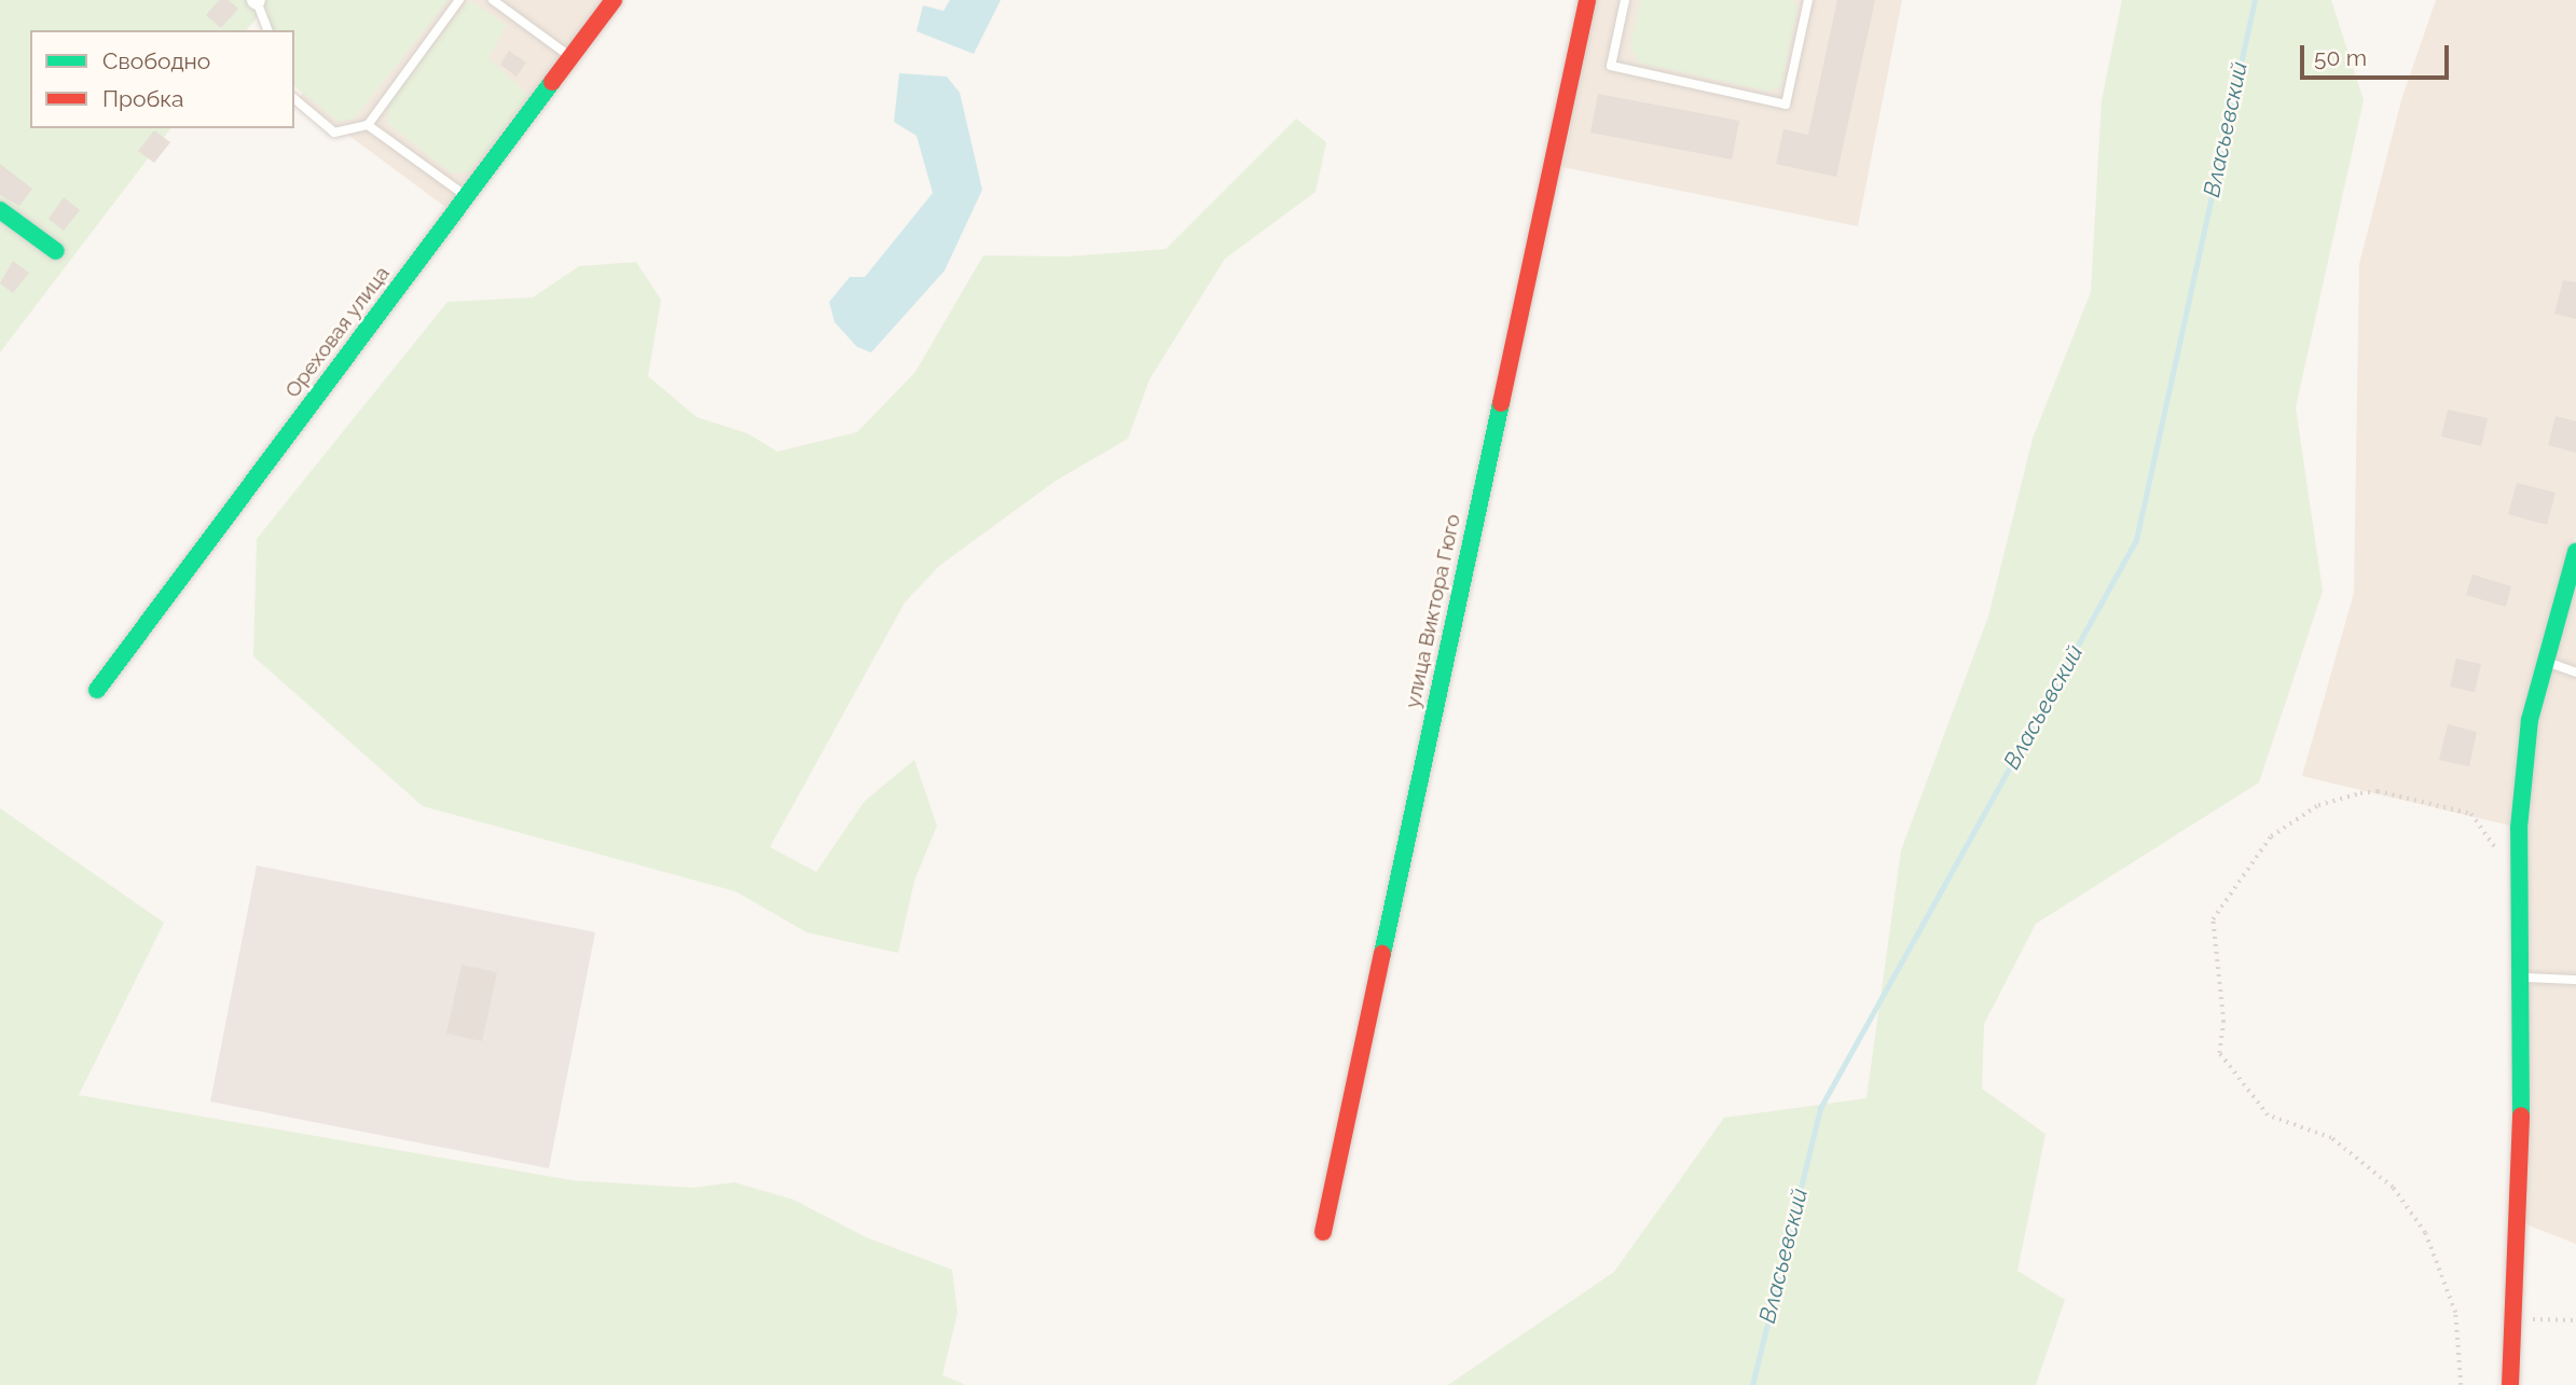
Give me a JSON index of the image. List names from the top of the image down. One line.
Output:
{"streets":{"street":["Ореховая улица","улица Виктора Гюго"]},"water":["Власьевский"],"legend":["Свободно","Пробка"],"scale_bar":"50 m"}
